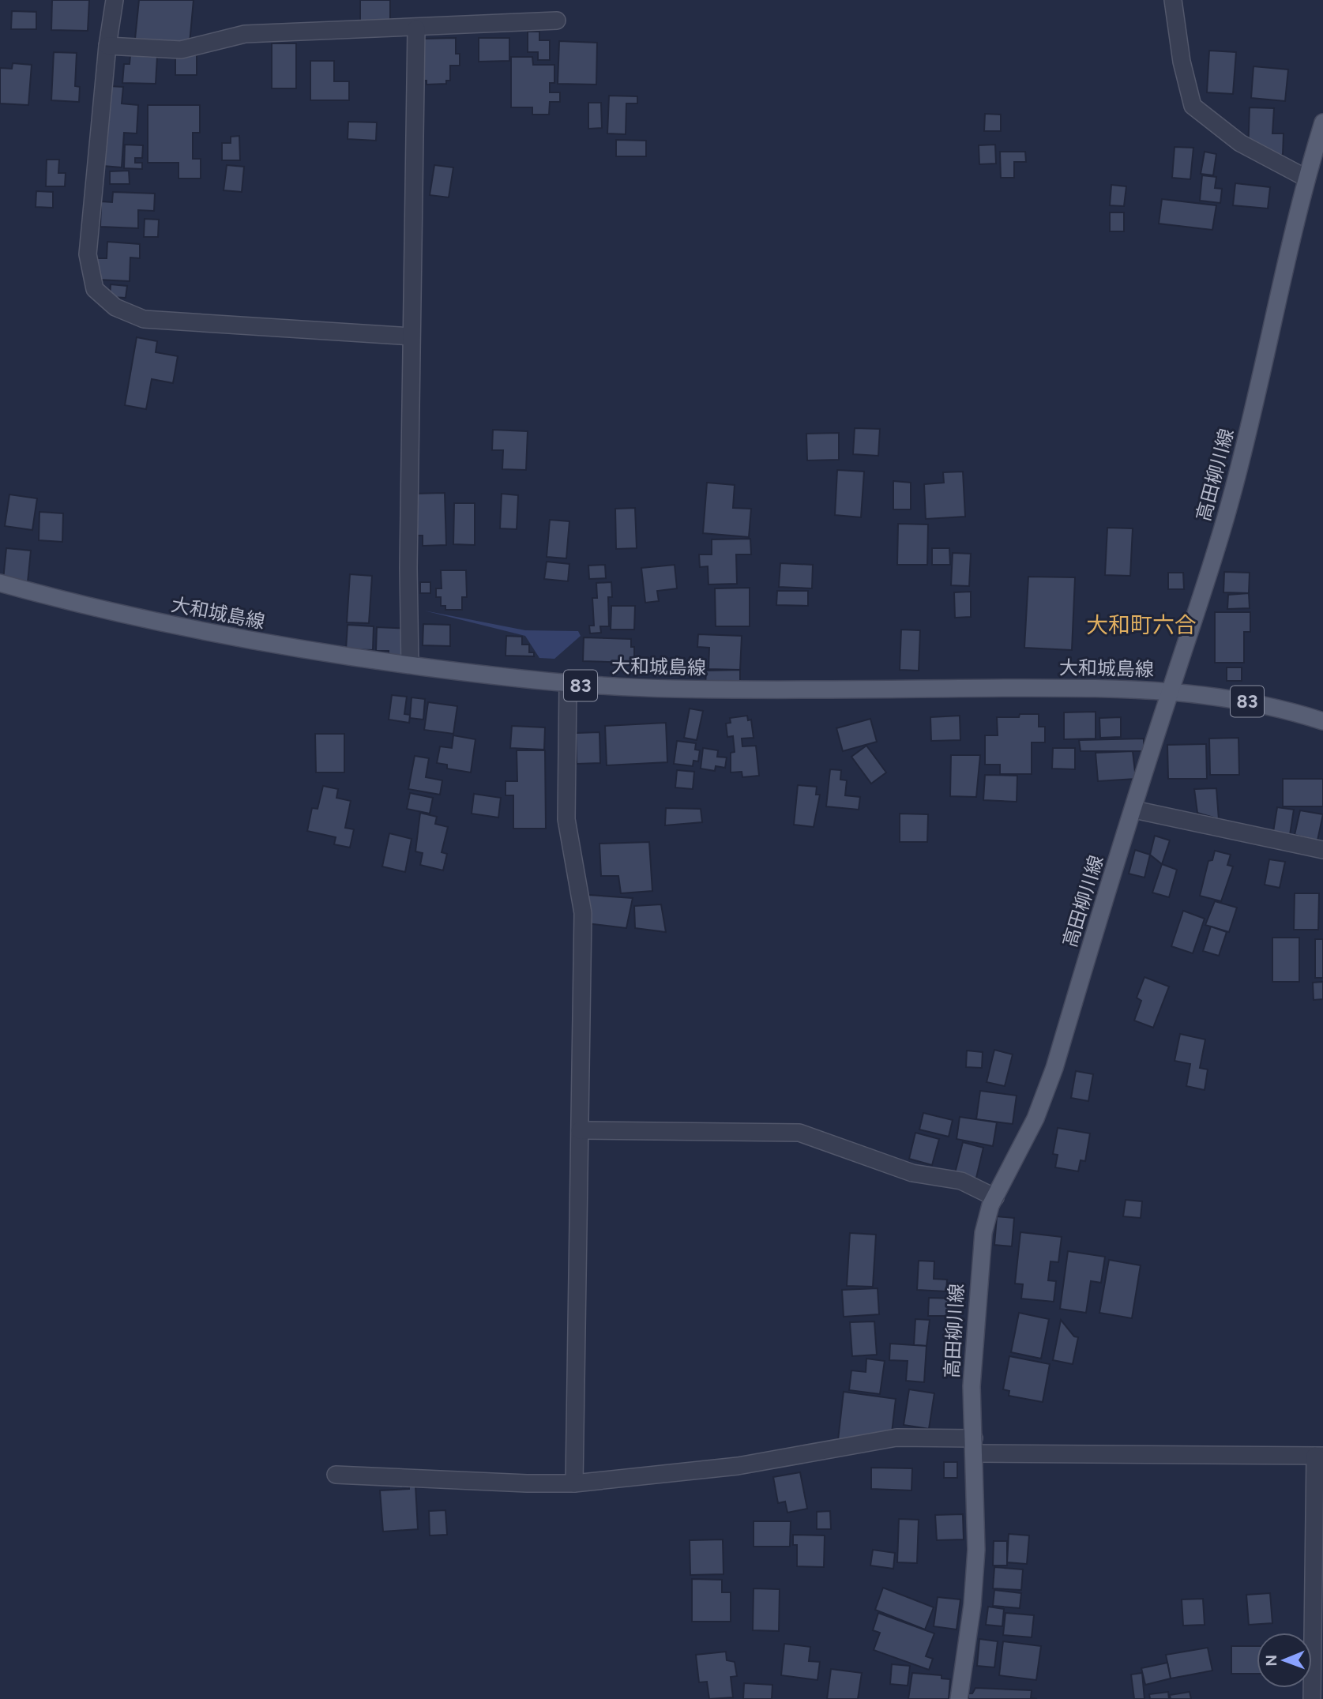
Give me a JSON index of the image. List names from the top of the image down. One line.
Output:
{"streets":{"main road":["高田柳川線","大和城島線","83"]},"crossings":[["高田柳川線","大和城島線"]],"districts":["大和町六合"],"north":"left"}
